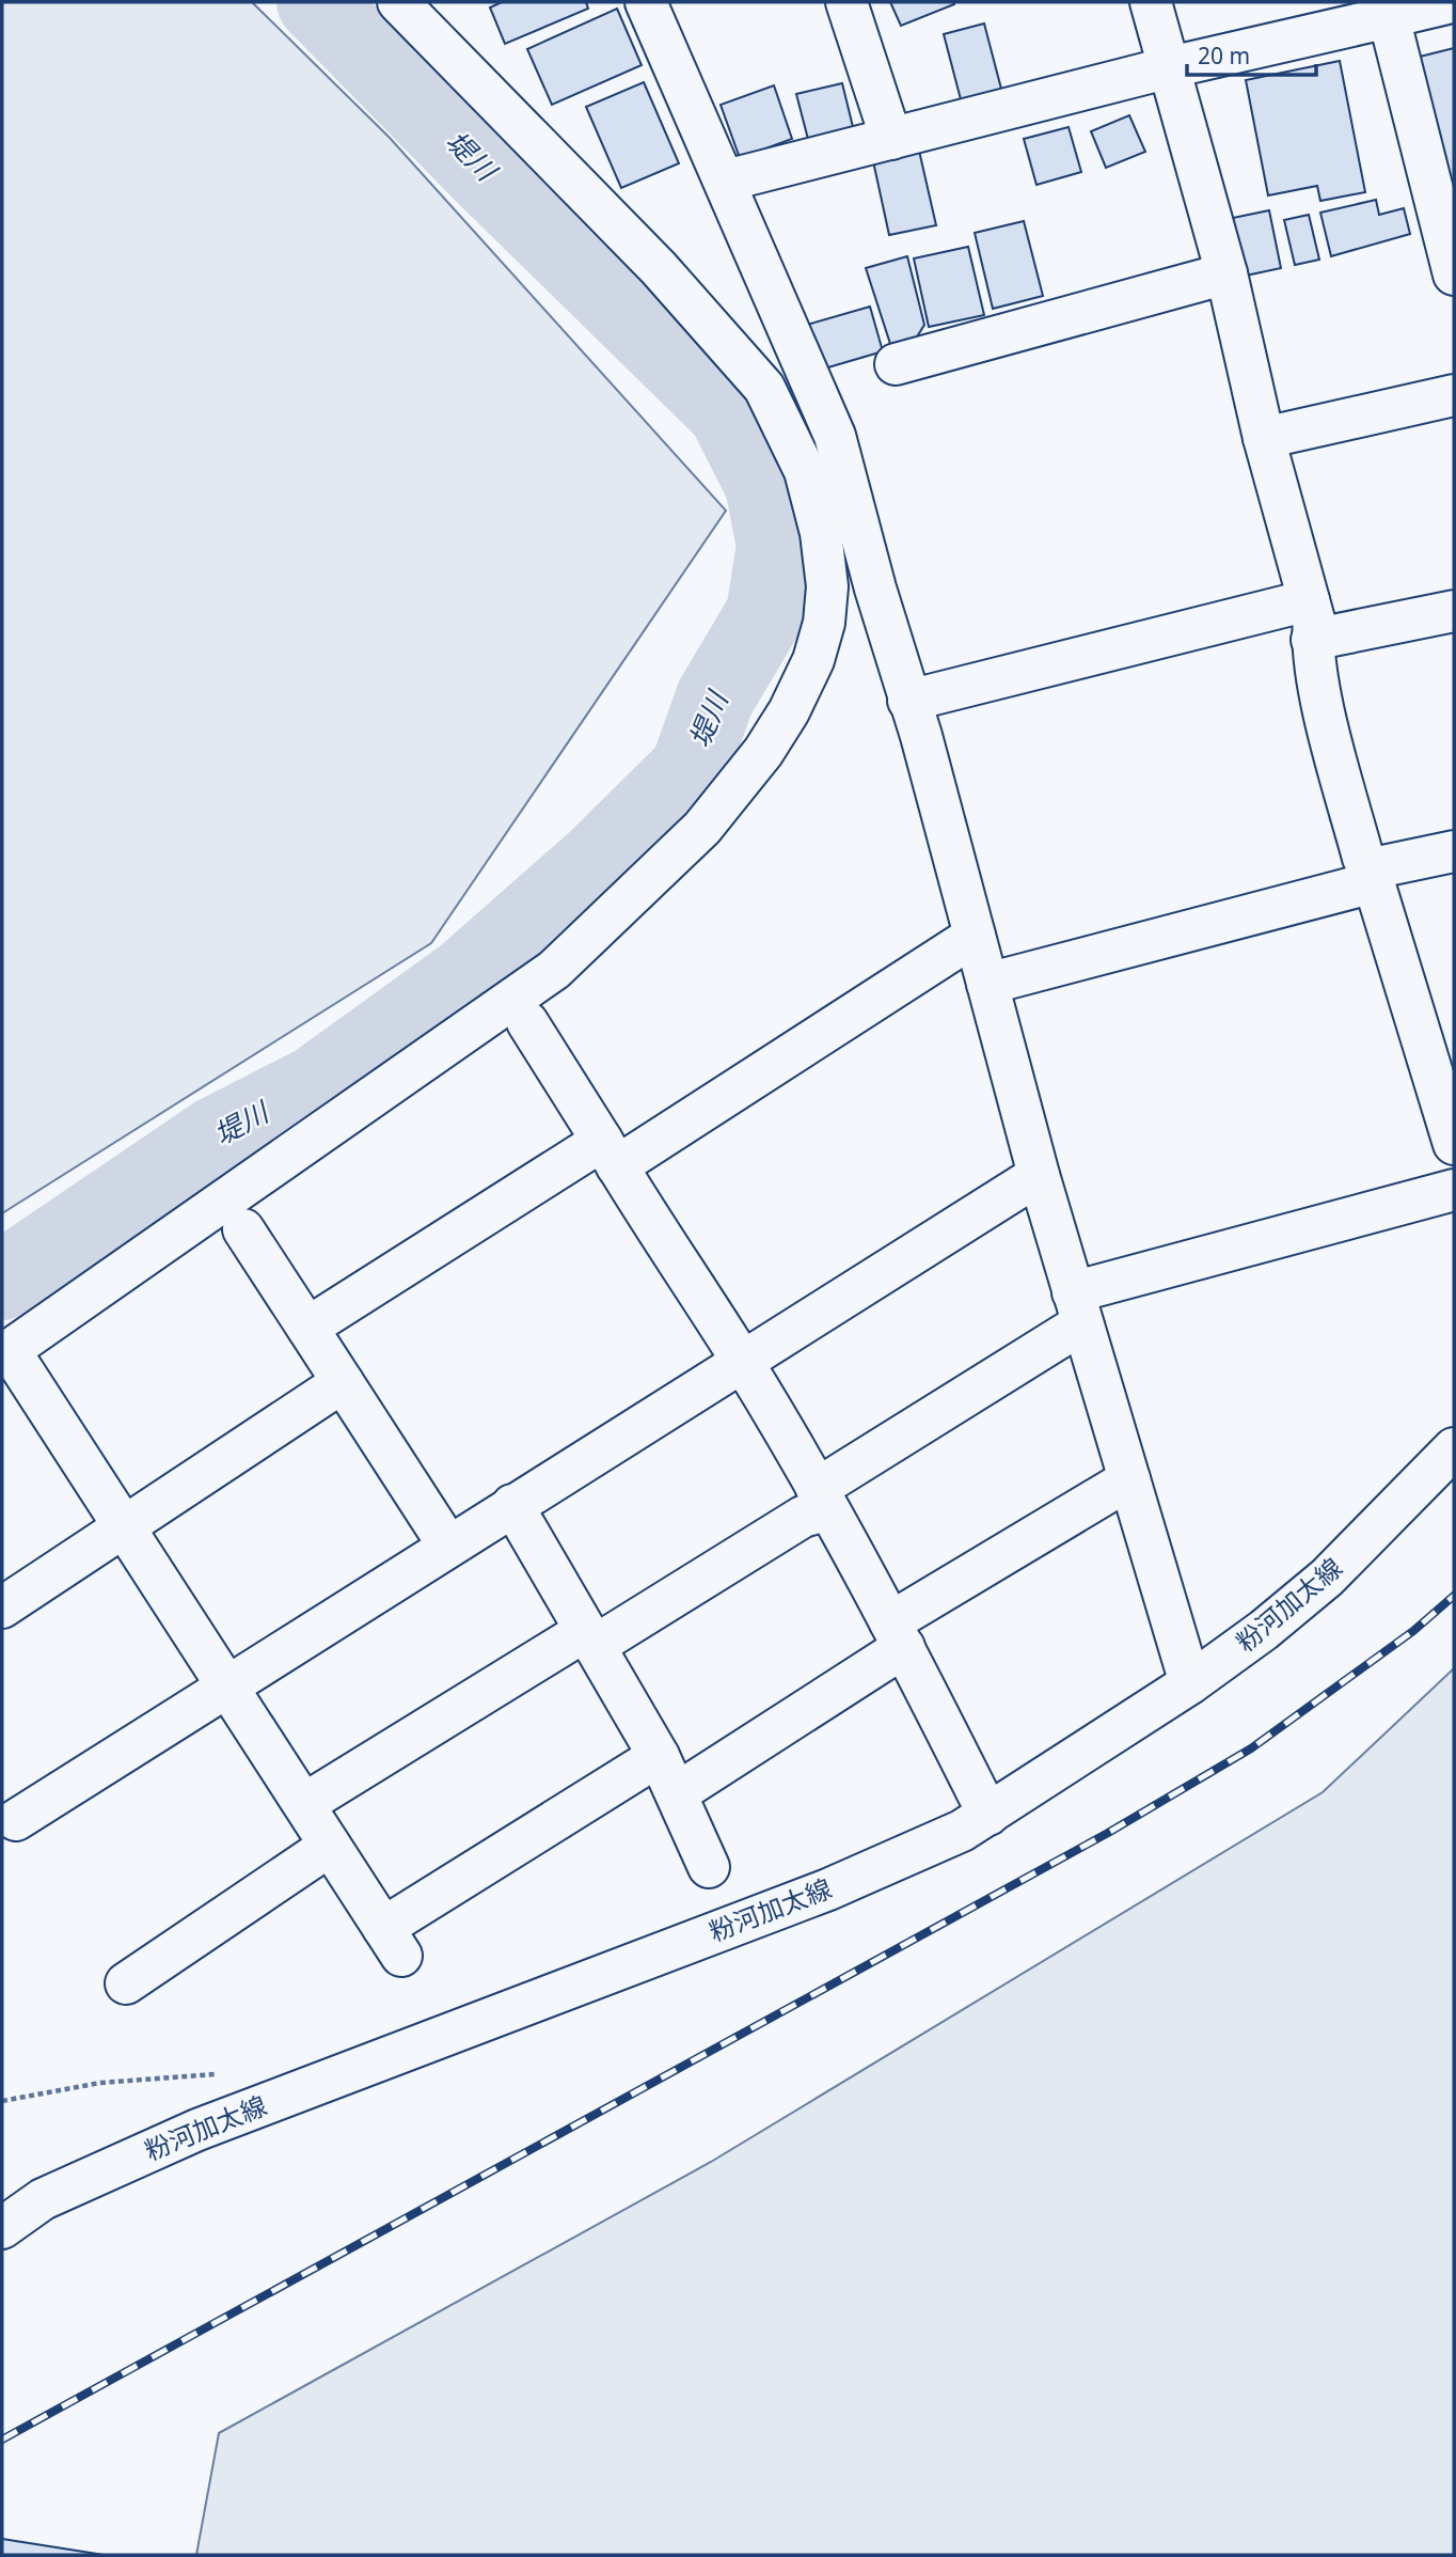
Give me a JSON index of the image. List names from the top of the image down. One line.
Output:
{"streets":{"street":["粉河加太線"]},"water":["堤川"],"scale_bar":"20 m"}
